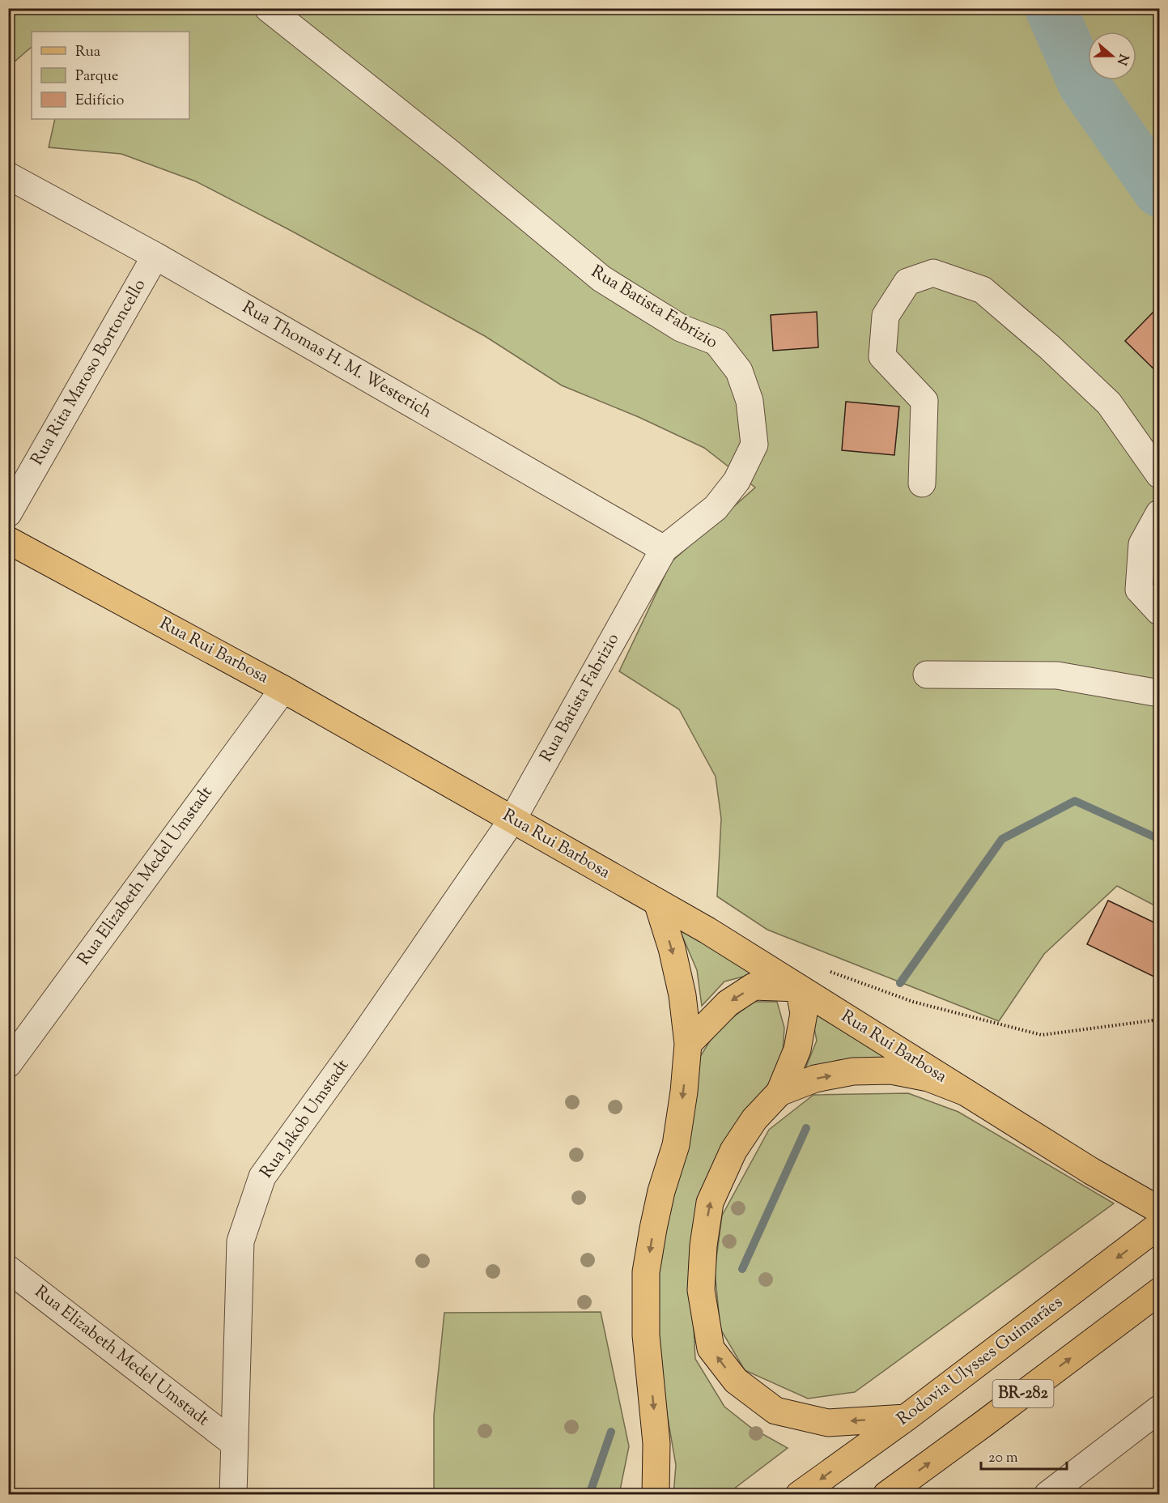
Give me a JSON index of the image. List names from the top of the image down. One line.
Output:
{"streets":{"main road":["Rua Rui Barbosa","Rodovia Ulysses Guimarães","BR-282"],"street":["Rua Batista Fabrizio","Rua Thomas H. M. Westerich","Rua Rita Maroso Bortoncello","Rua Elizabeth Medel Umstadt","Rua Jakob Umstadt"]},"crossings":[["Rua Batista Fabrizio","Rua Thomas H. M. Westerich"],["Rua Batista Fabrizio","Rua Rui Barbosa"],["Rua Batista Fabrizio","Rua Jakob Umstadt"],["Rua Thomas H. M. Westerich","Rua Rita Maroso Bortoncello"],["Rua Rui Barbosa","Rua Elizabeth Medel Umstadt"],["Rua Rui Barbosa","Rua Jakob Umstadt"],["Rua Elizabeth Medel Umstadt","Rua Jakob Umstadt"]],"legend":["Rua","Parque","Edifício"],"scale_bar":"20 m","north":"right"}
